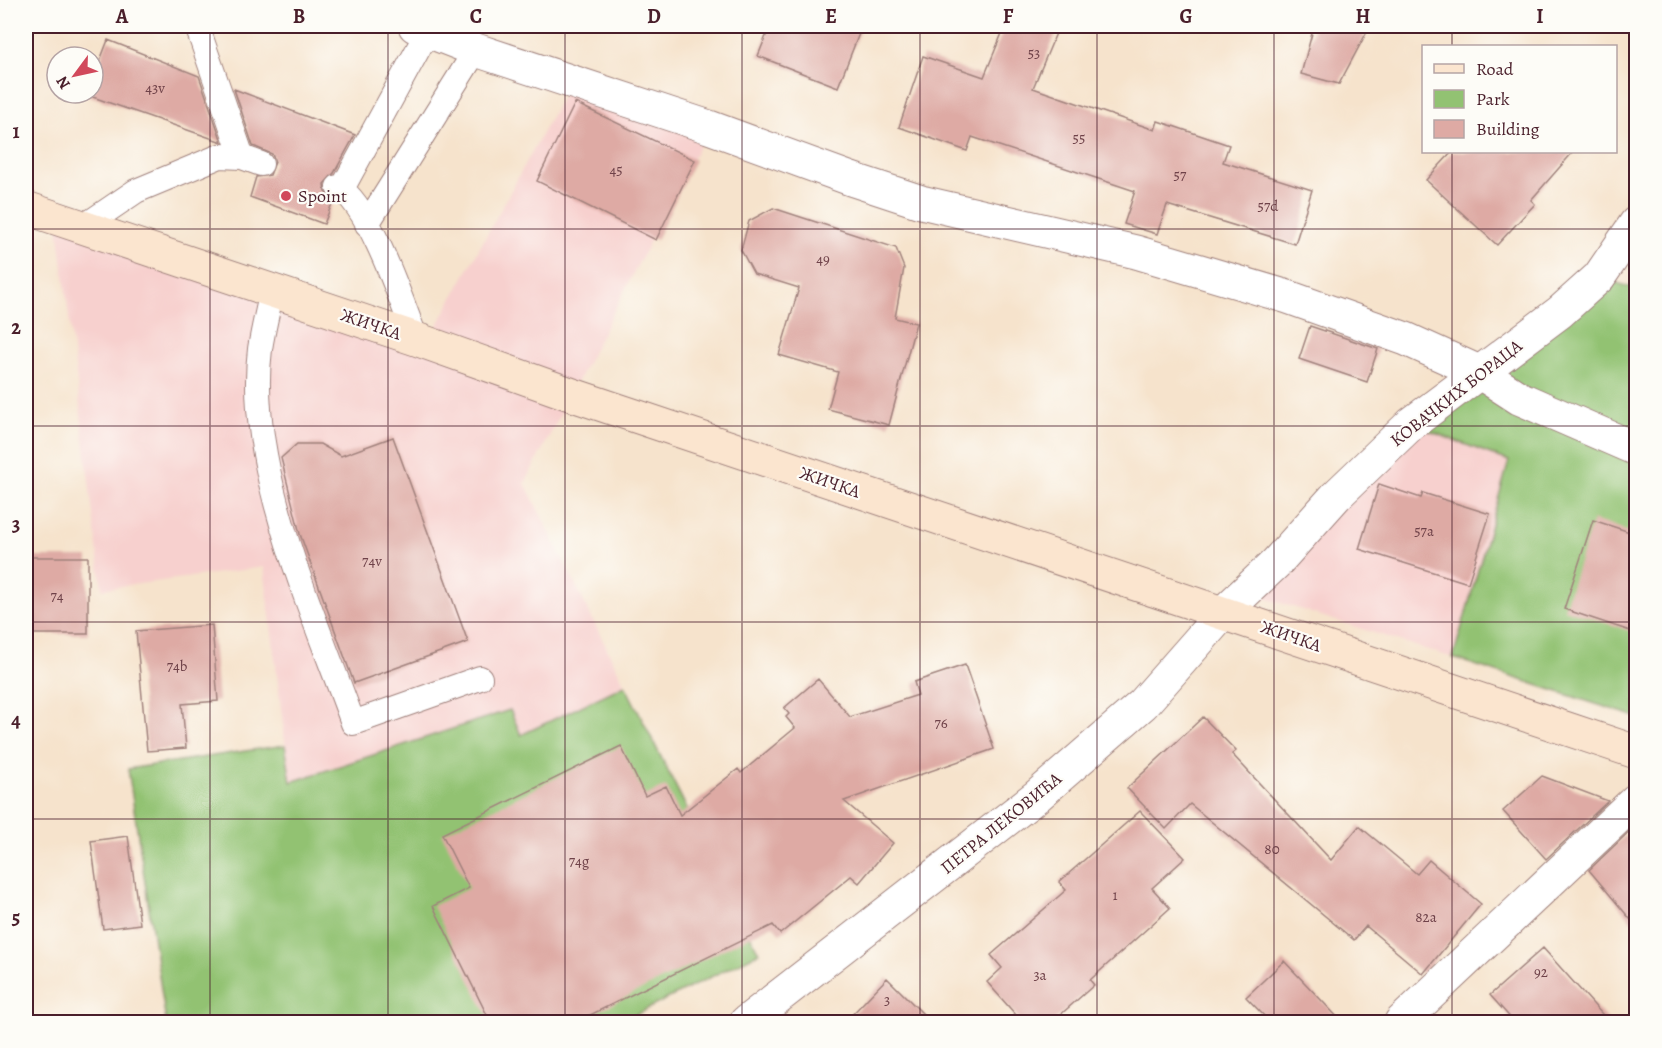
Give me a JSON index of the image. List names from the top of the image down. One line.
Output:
{"streets":{"main road":["ЖИЧКА"],"street":["КОВАЧКИХ БОРАЦА","ПЕТРА ЛЕКОВИЋА"]},"crossings":[["ЖИЧКА","КОВАЧКИХ БОРАЦА"],["ЖИЧКА","ПЕТРА ЛЕКОВИЋА"],["КОВАЧКИХ БОРАЦА","ПЕТРА ЛЕКОВИЋА"]],"places":["Spoint"],"house_numbers":["53","43v","55","45","57","57d","49","57a","74v","74","74b","76","80","74g","1","82a","92","3a","3"],"legend":["Road","Park","Building"],"north":"bottom left","grid":{"columns":["A","B","C","D","E","F","G","H","I"],"rows":["1","2","3","4","5"]}}
